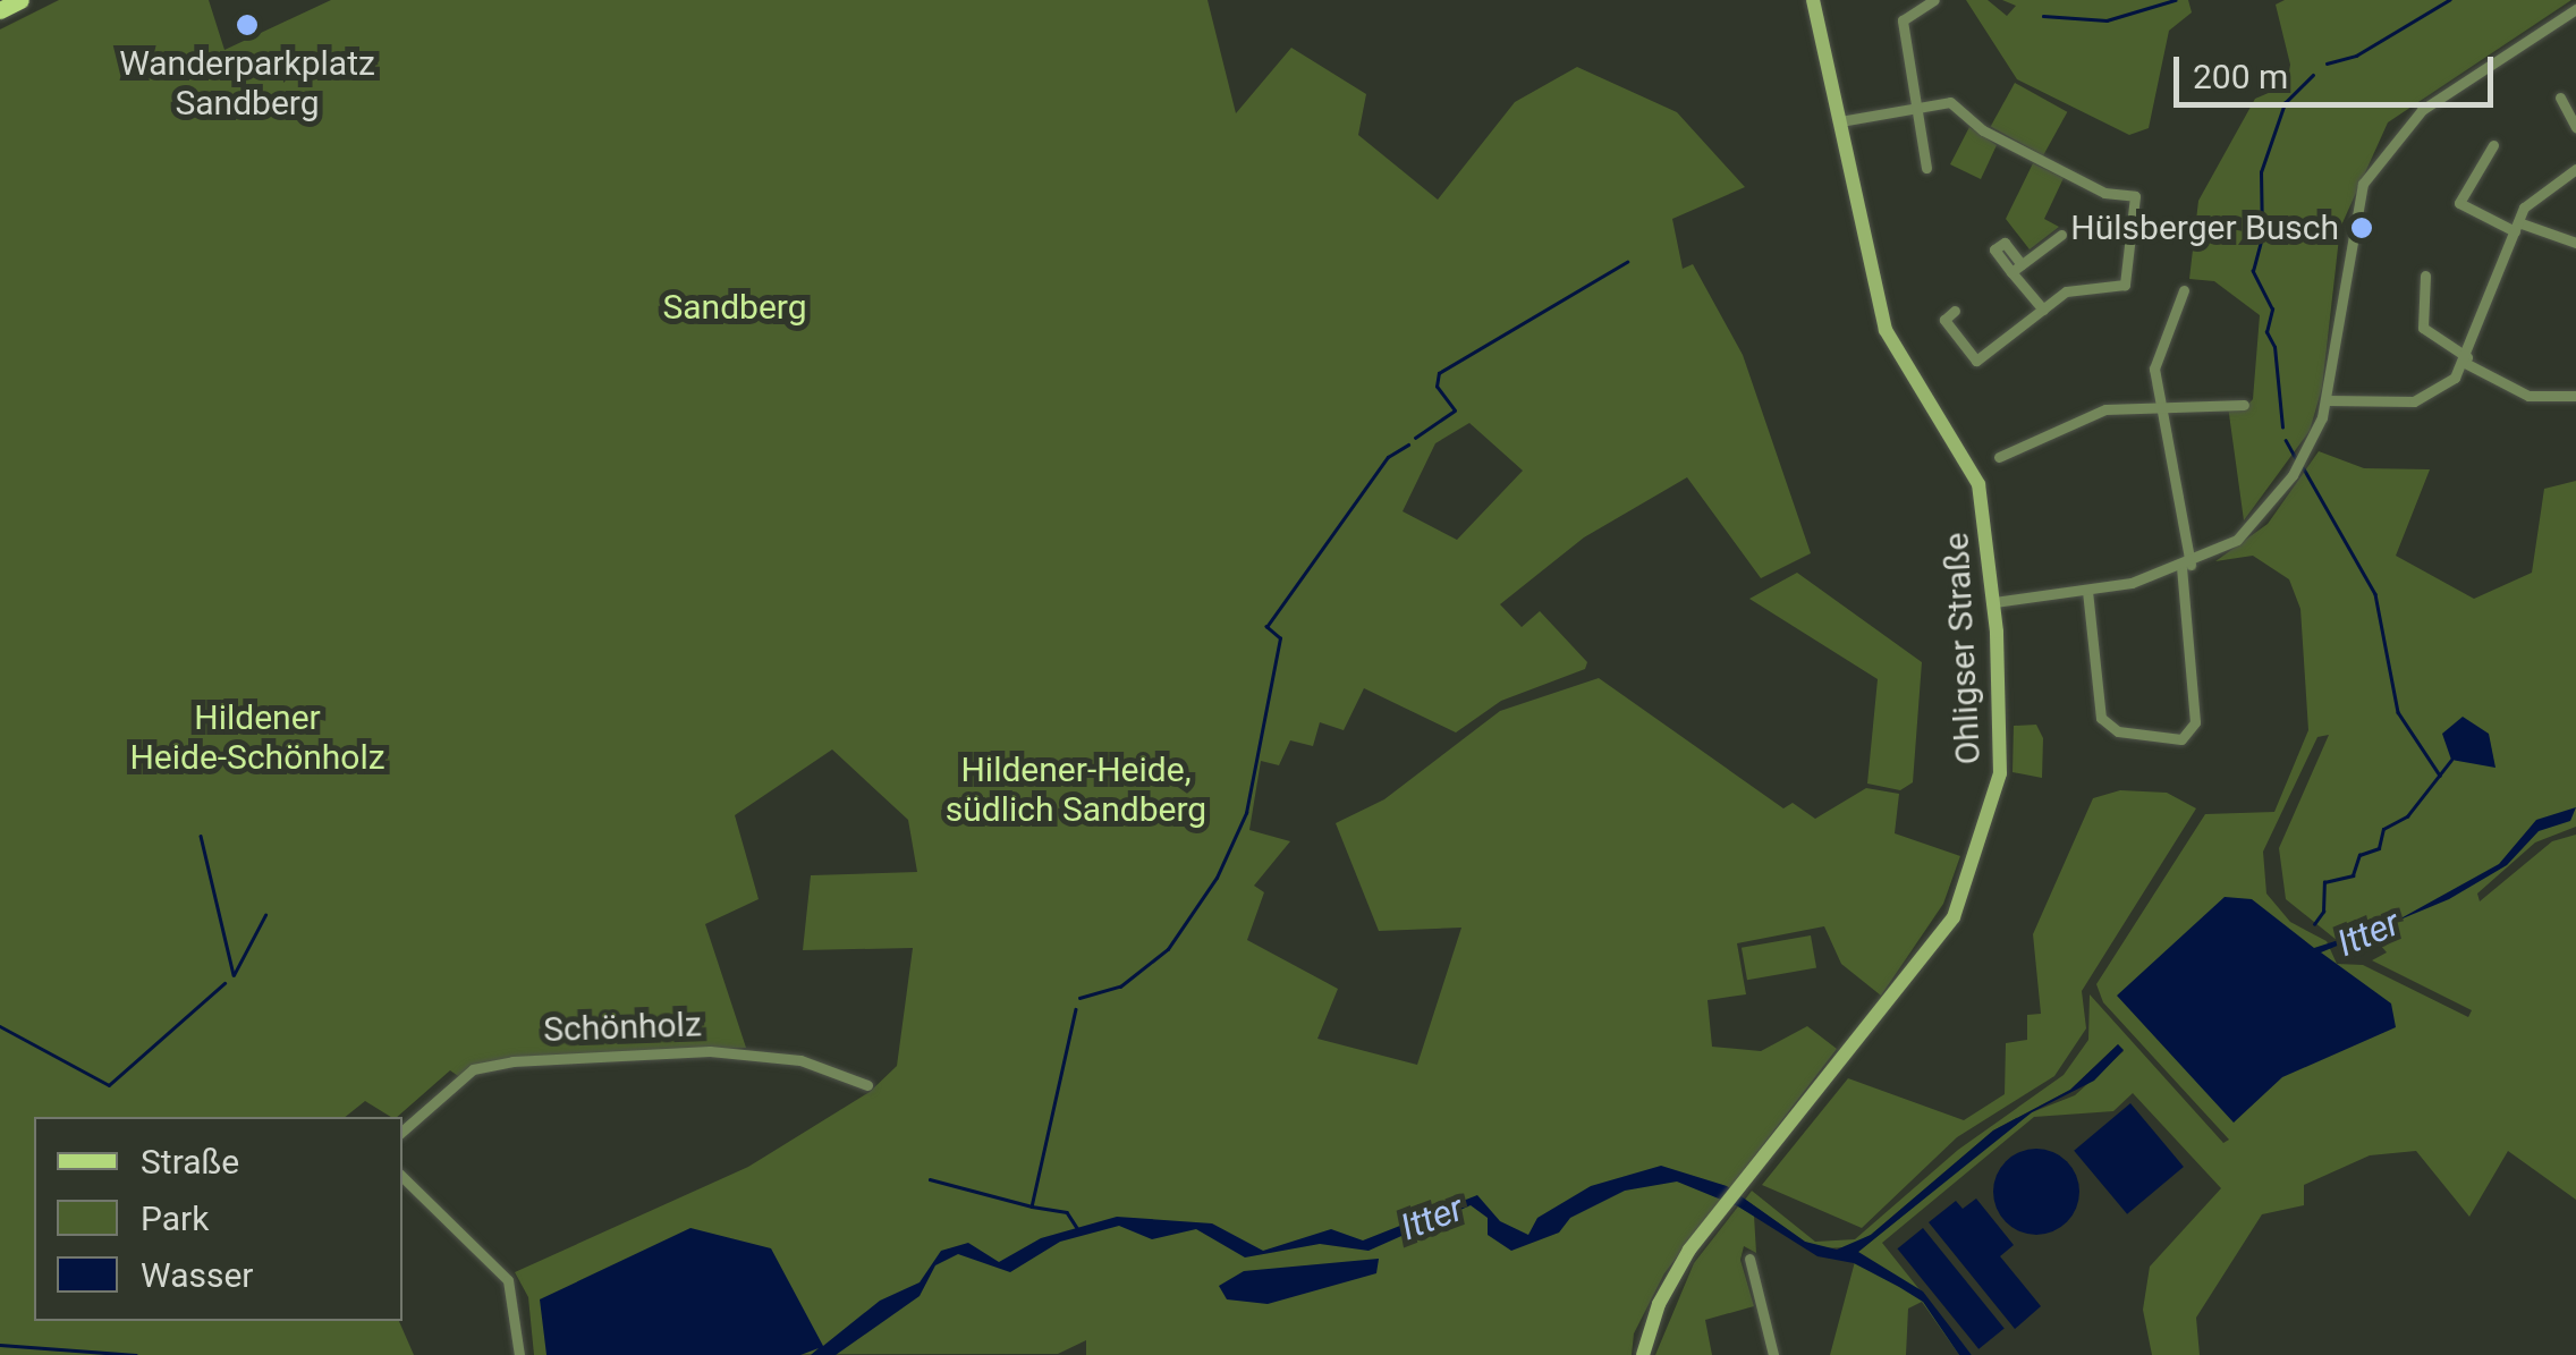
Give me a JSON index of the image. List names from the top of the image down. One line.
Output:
{"streets":{"main road":["Ohligser Straße"],"street":["Schönholz"]},"water":["Itter"],"parks":["Sandberg","Hildener Heide-Schönholz","Hildener-Heide, südlich Sandberg"],"places":["Wanderparkplatz Sandberg","Hülsberger Busch"],"legend":["Straße","Park","Wasser"],"scale_bar":"200 m"}
